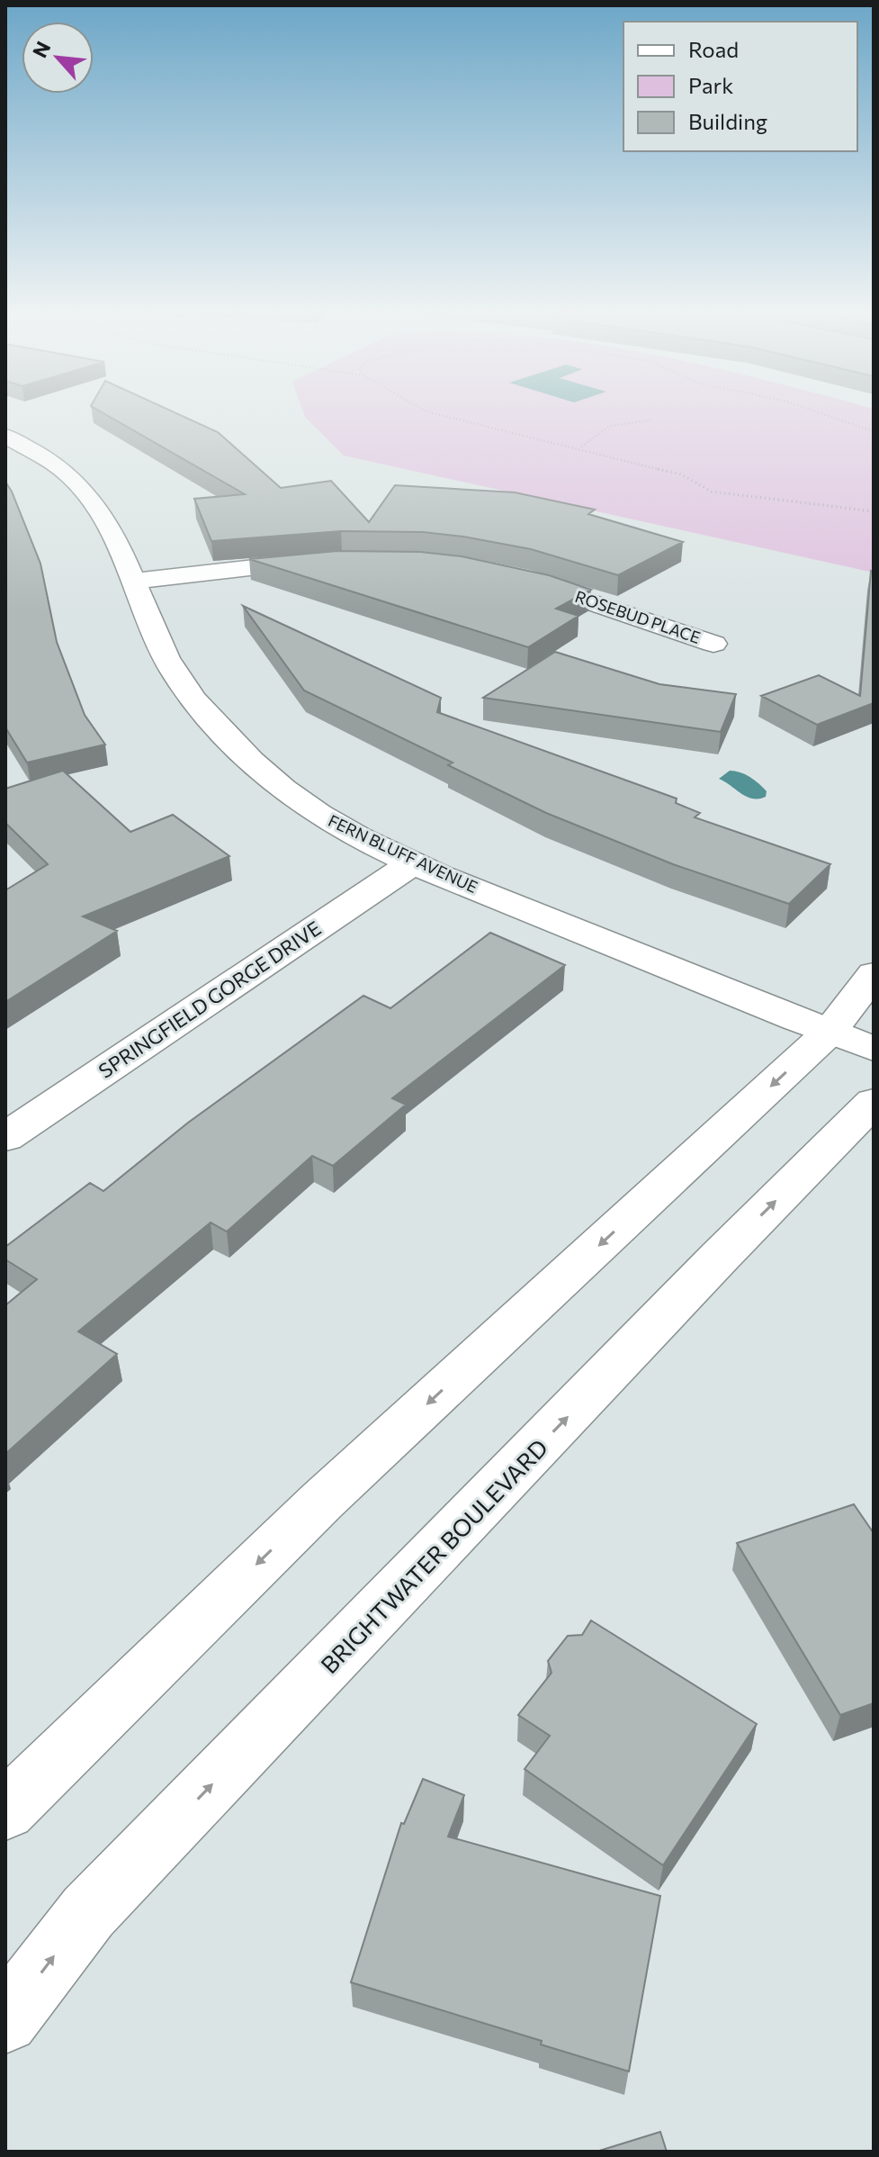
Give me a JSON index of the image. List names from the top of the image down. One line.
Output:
{"streets":{"street":["ROSEBUD PLACE","FERN BLUFF AVENUE","SPRINGFIELD GORGE DRIVE","BRIGHTWATER BOULEVARD"]},"crossings":[["FERN BLUFF AVENUE","SPRINGFIELD GORGE DRIVE"]],"legend":["Road","Park","Building"],"north":"top left"}
